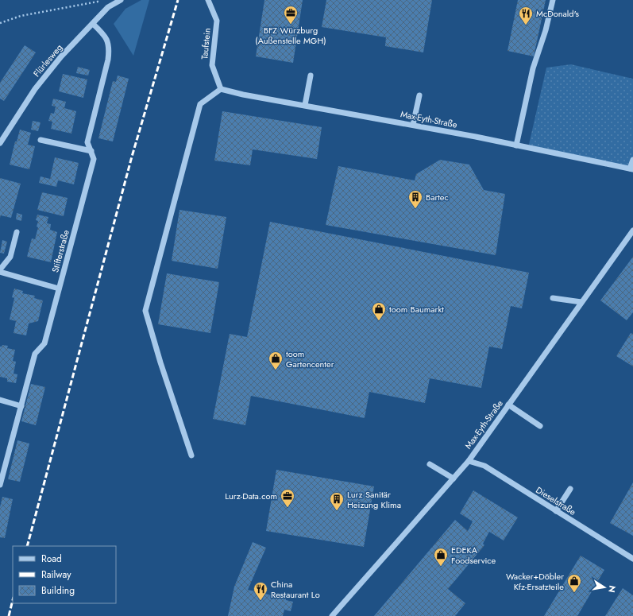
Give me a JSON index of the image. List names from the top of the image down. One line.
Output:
{"streets":{"street":["Taufstein","Flürlesweg","Max-Eyth-Straße","Stifterstraße","Dieselstraße"]},"crossings":[["Taufstein","Max-Eyth-Straße"],["Flürlesweg","Stifterstraße"],["Max-Eyth-Straße","Dieselstraße"]],"places":{"office":["BFZ Würzburg (Außenstelle MGH)","Lurz-Data.com"],"restaurant":["McDonald's","China Restaurant Lo"],"building":["Bartec","Lurz Sanitär Heizung Klima"],"shop":["toom Baumarkt","toom Gartencenter","EDEKA Foodservice","Wacker+Döbler Kfz-Ersatzteile"]},"legend":["Road","Railway","Building"],"north":"right"}
